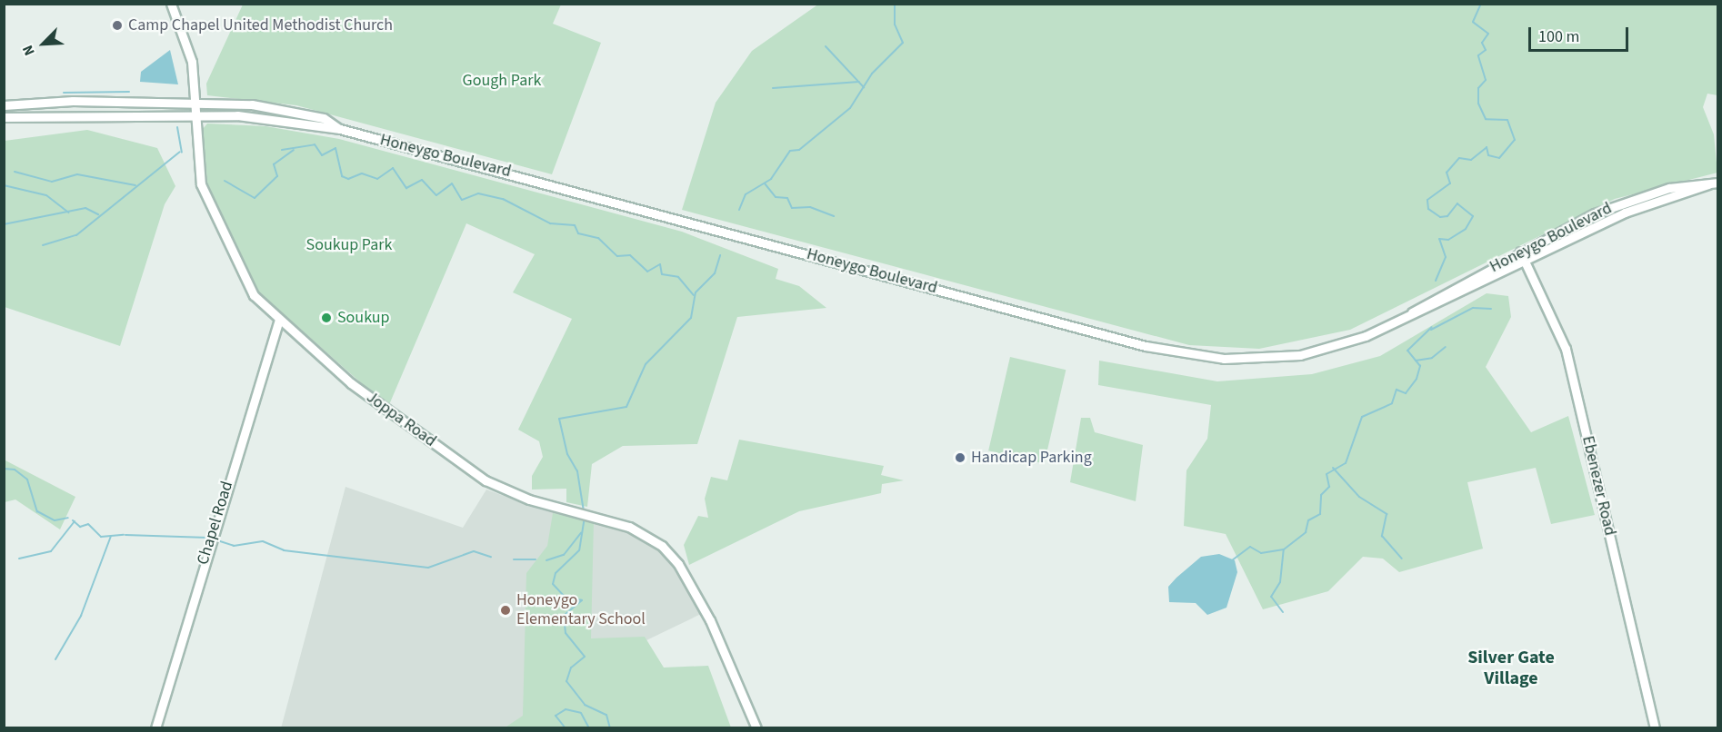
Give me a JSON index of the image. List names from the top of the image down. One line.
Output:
{"streets":{"main road":["Honeygo Boulevard","Joppa Road","Ebenezer Road","Chapel Road"]},"crossings":[["Honeygo Boulevard","Joppa Road"],["Honeygo Boulevard","Ebenezer Road"],["Joppa Road","Chapel Road"]],"districts":["Silver Gate Village"],"parks":["Gough Park","Soukup Park"],"places":["Camp Chapel United Methodist Church","Soukup","Handicap Parking","Honeygo Elementary School"],"scale_bar":"100 m","north":"bottom left"}
